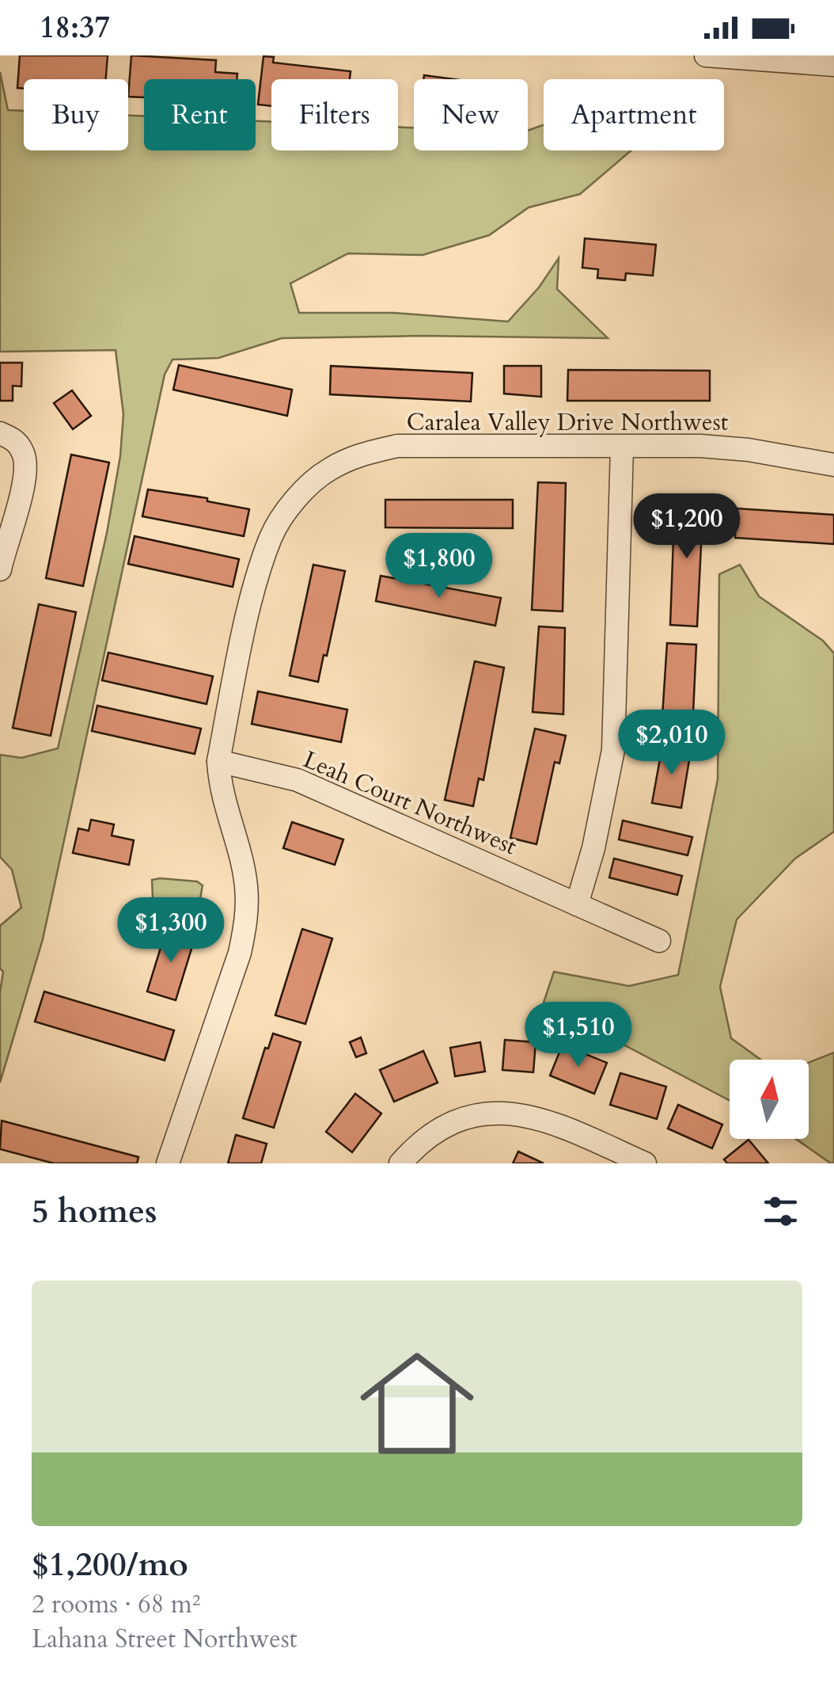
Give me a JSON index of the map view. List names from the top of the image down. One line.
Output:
{"streets":{"street":["Caralea Valley Drive Northwest","Leah Court Northwest"]},"crossings":[["Caralea Valley Drive Northwest","Leah Court Northwest"]],"north":"top","page":{"status":"18:37","chip":["Buy","Rent","Filters","New","Apartment"],"price":["$1,200","$1,800","$2,010","$1,300","$1,510"],"heading":"5 homes","list":[{"name":"$1,200/mo","note":"2 rooms · 68 m² · Lahana Street Northwest"}]}}
